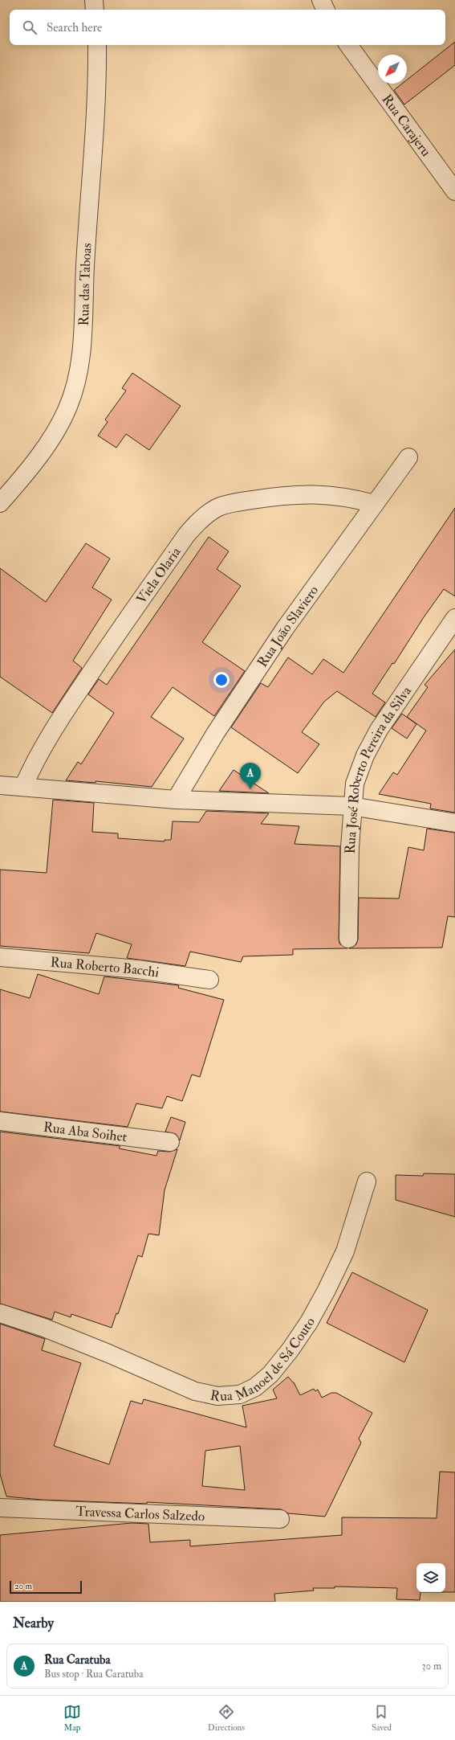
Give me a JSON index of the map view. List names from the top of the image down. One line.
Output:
{"streets":{"street":["Rua Carajeru","Rua das Taboas","Viela Olaria","Rua João Slaviero","Rua José Roberto Pereira da Silva","Rua Roberto Bacchi","Rua Aba Soihet","Rua Manoel de Sá Couto","Travessa Carlos Salzedo"]},"crossings":[["Viela Olaria","Rua João Slaviero"]],"scale_bar":"20 m","north":"bottom left","page":{"search":"Search here","pins":"A","scale":"20 m","heading":"Nearby","list":[{"mark":"A","name":"Rua Caratuba","note":"Bus stop · Rua Caratuba","value":"30 m"}],"nav":["Map","Directions","Saved"]}}
